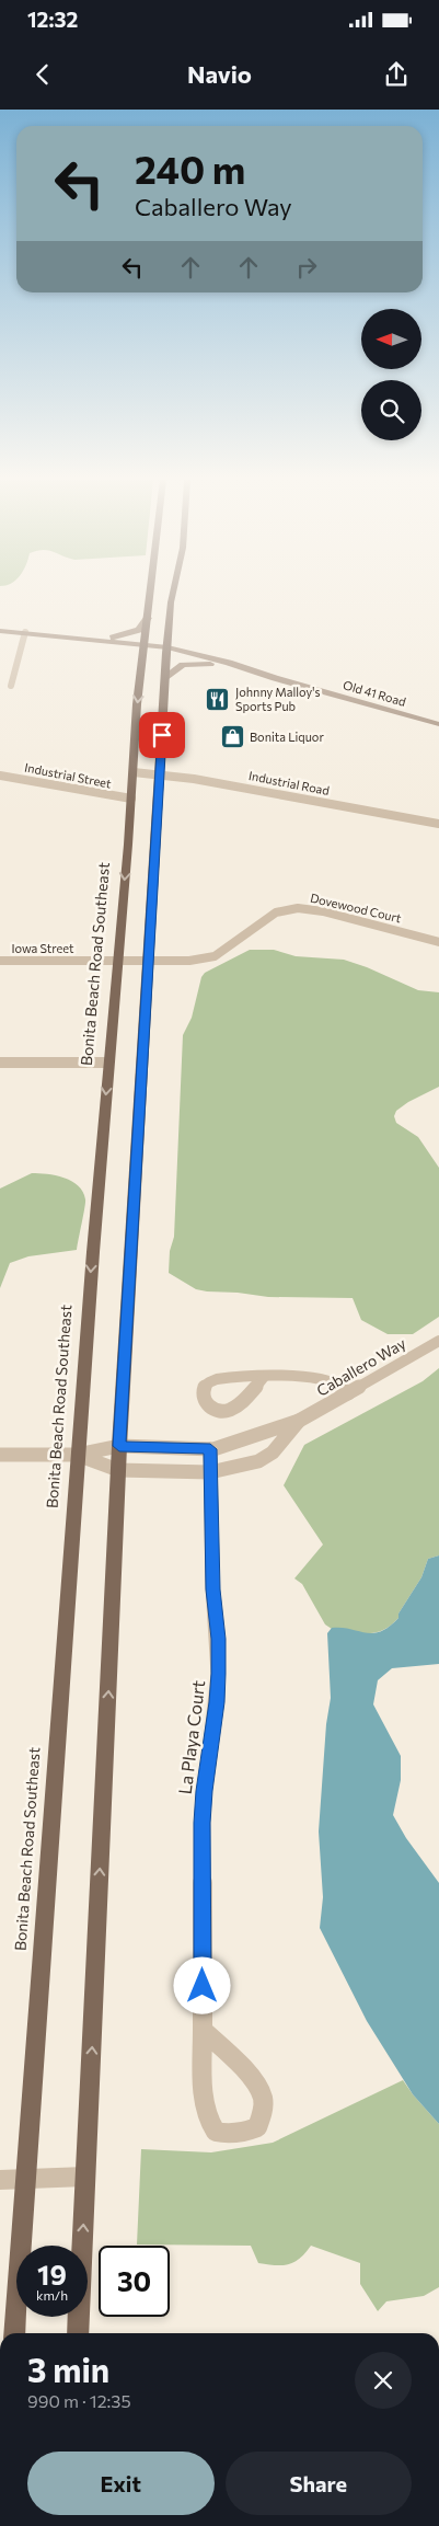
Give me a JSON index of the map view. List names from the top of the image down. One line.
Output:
{"streets":{"main road":["Bonita Beach Road Southeast"],"street":["Old 41 Road","Industrial Street","Industrial Road","Dovewood Court","Iowa Street","Caballero Way","La Playa Court"]},"crossings":[["Old 41 Road","Bonita Beach Road Southeast"],["Industrial Street","Bonita Beach Road Southeast"],["Industrial Road","Bonita Beach Road Southeast"],["Dovewood Court","Iowa Street"],["Dovewood Court","Bonita Beach Road Southeast"],["Iowa Street","Bonita Beach Road Southeast"],["Bonita Beach Road Southeast","Caballero Way"],["Caballero Way","La Playa Court"]],"places":{"restaurant":["Johnny Malloy's Sports Pub"],"shop":["Bonita Liquor"]},"north":"left","page":{"status":"12:32","header":"Navio","turn":["240 m","Caballero Way"],"speed":"19 km/h","limit":"30","heading":["3 min","990 m · 12:35"],"buttons":["Exit","Share"]}}
